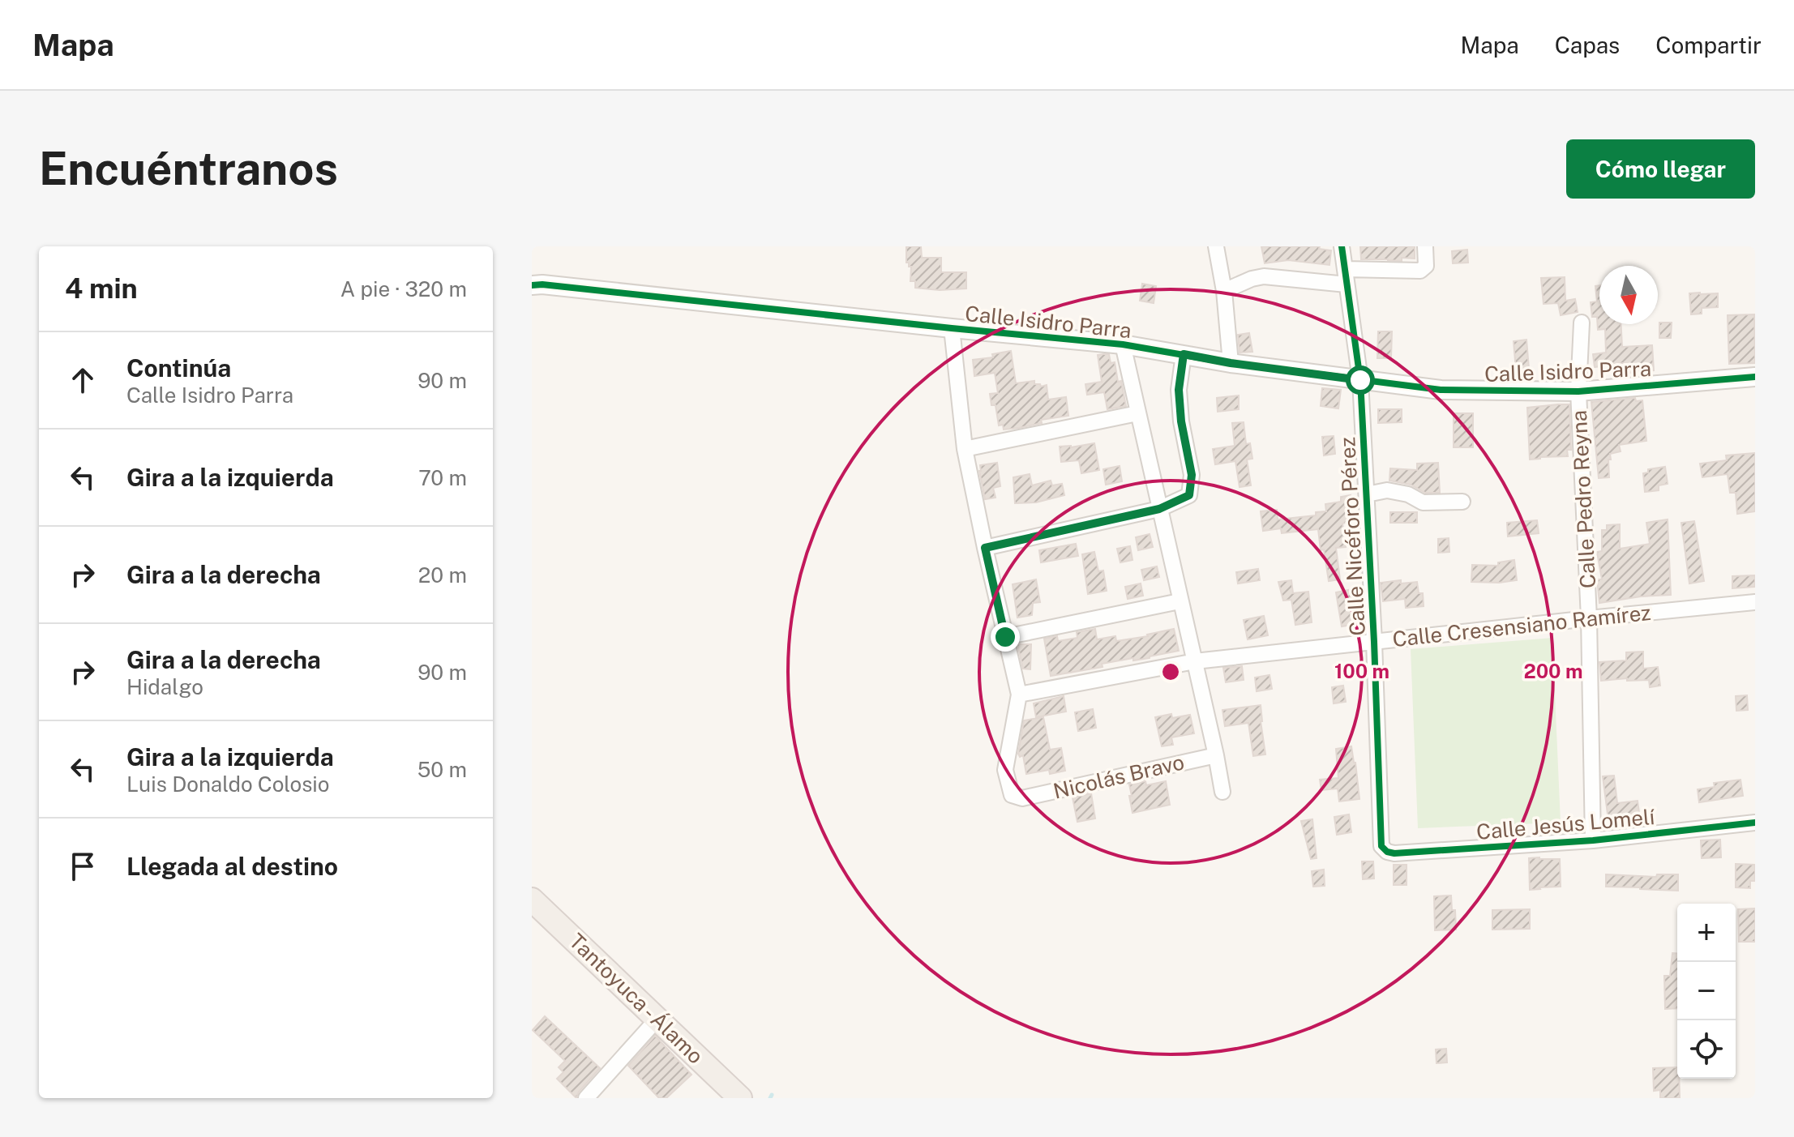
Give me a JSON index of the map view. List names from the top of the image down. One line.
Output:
{"streets":{"main road":["Tantoyuca - Álamo"],"street":["Calle Isidro Parra","Calle Pedro Reyna","Calle Nicéforo Pérez","Calle Cresensiano Ramírez","Nicolás Bravo","Calle Jesús Lomelí"]},"crossings":[["Calle Isidro Parra","Calle Pedro Reyna"],["Calle Isidro Parra","Calle Nicéforo Pérez"],["Calle Pedro Reyna","Calle Cresensiano Ramírez"],["Calle Pedro Reyna","Calle Jesús Lomelí"],["Calle Nicéforo Pérez","Calle Cresensiano Ramírez"],["Calle Nicéforo Pérez","Calle Jesús Lomelí"],["Calle Cresensiano Ramírez","Nicolás Bravo"]],"north":"bottom","page":{"header":"Mapa","nav":["Mapa","Capas","Compartir"],"buttons":"Cómo llegar","title":"Encuéntranos","heading":["4 min","A pie · 320 m"],"list":[["Continúa","Calle Isidro Parra","90 m"],["Gira a la izquierda","70 m"],["Gira a la derecha","20 m"],["Gira a la derecha","Hidalgo","90 m"],["Gira a la izquierda","Luis Donaldo Colosio","50 m"],"Llegada al destino"],"map_buttons":["+","−"]},"rings":["100 m","200 m"]}
